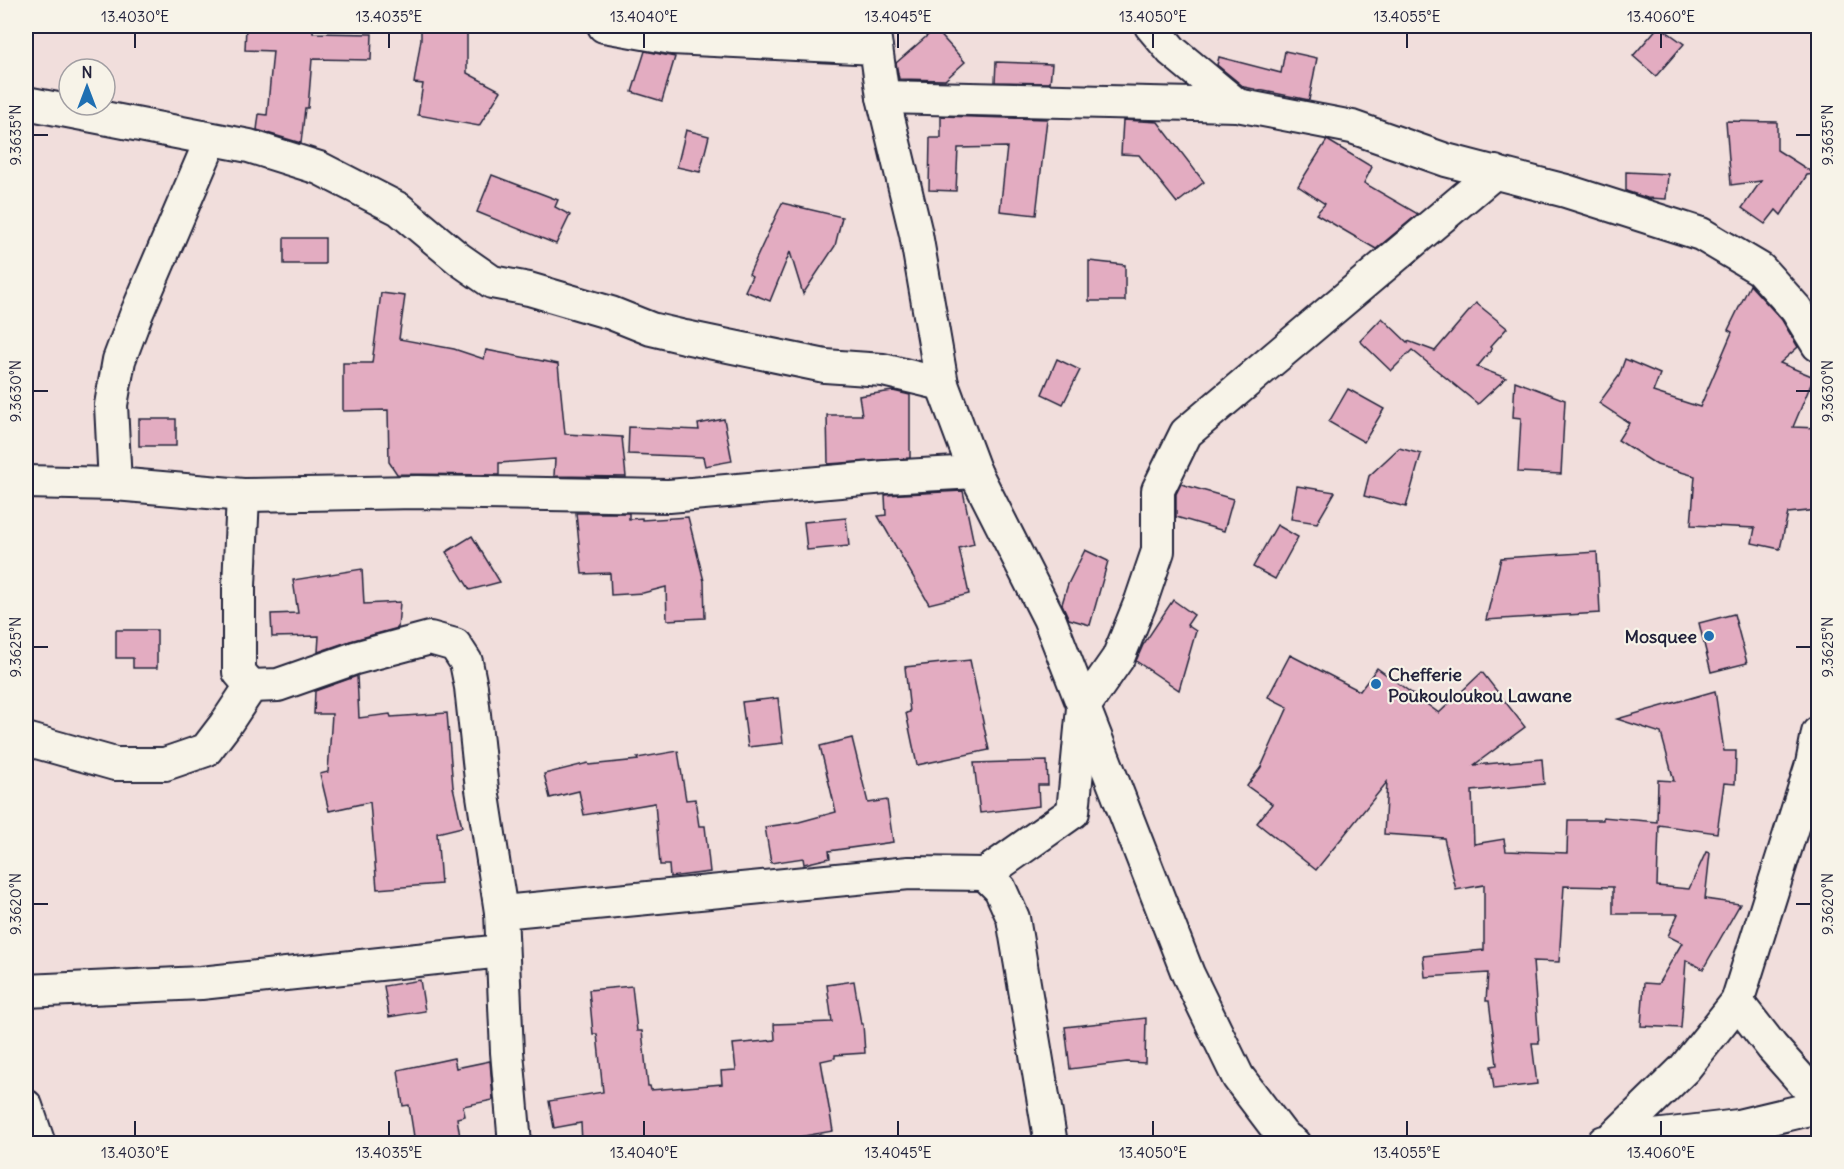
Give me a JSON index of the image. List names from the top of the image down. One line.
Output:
{"places":["Mosquee","Chefferie Poukouloukou Lawane"],"north":"top","coordinates":["13.4030°E","13.4035°E","13.4040°E","13.4045°E","13.4050°E","13.4055°E","13.4060°E","9.3635°N","9.3630°N","9.3625°N","9.3620°N"]}
